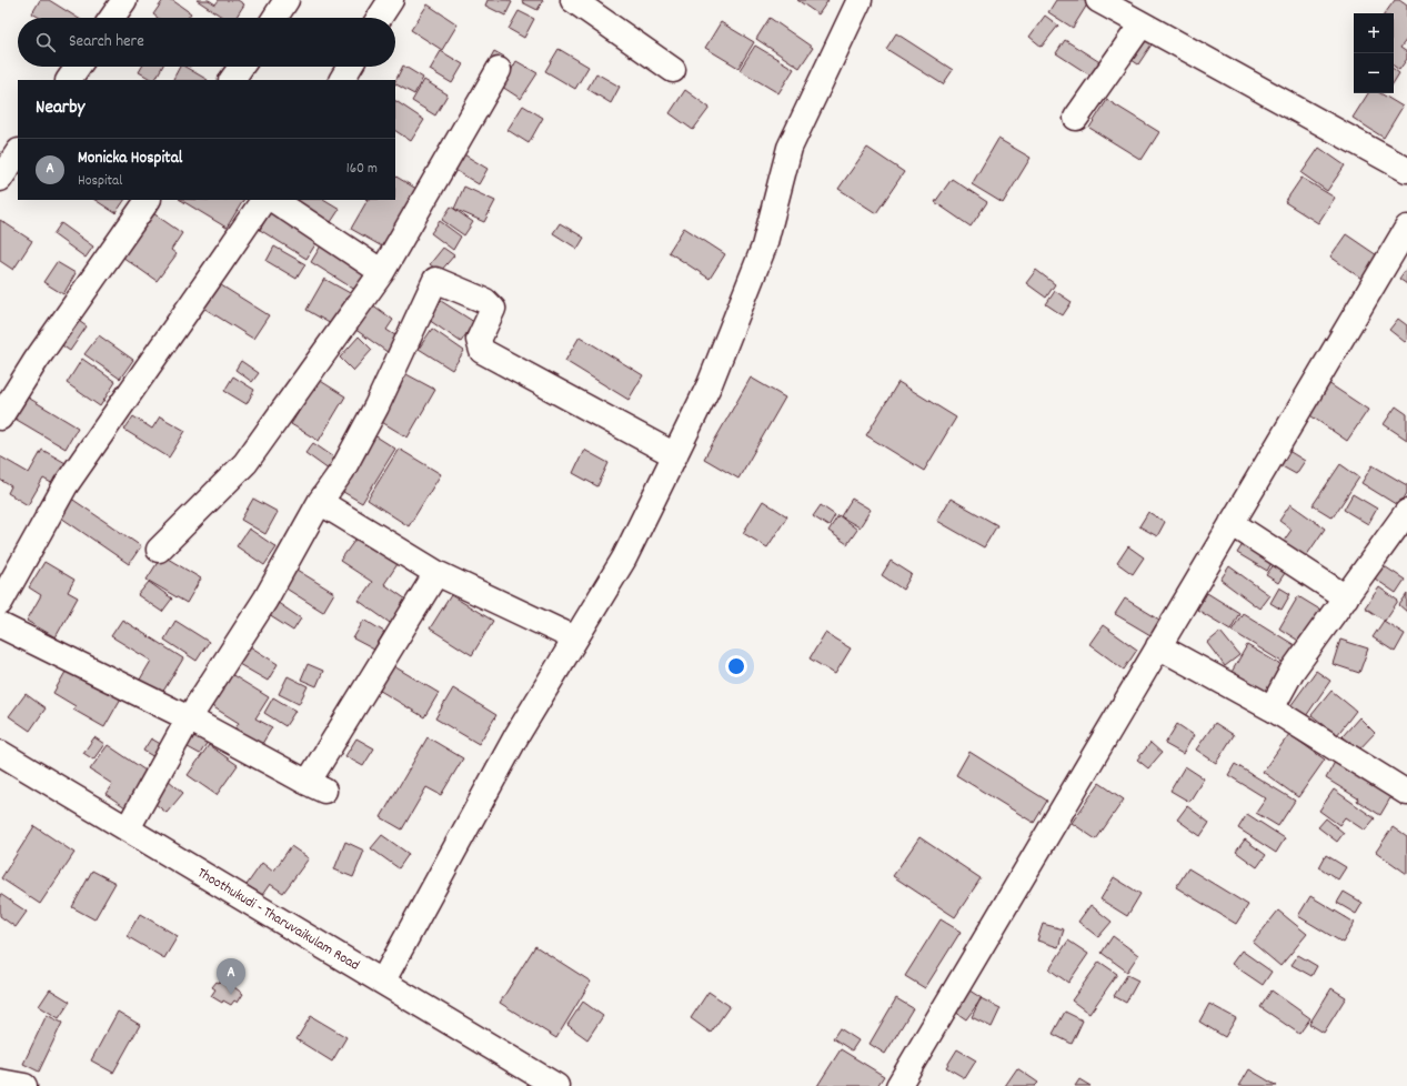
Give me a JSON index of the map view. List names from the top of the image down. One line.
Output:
{"streets":{"street":["Thoothukudi - Tharuvaikulam Road"]},"page":{"map_buttons":["+","−"],"search":"Search here","heading":"Nearby","list":[{"mark":"A","name":"Monicka Hospital","note":"Hospital","value":"160 m"}],"pins":"A"}}
